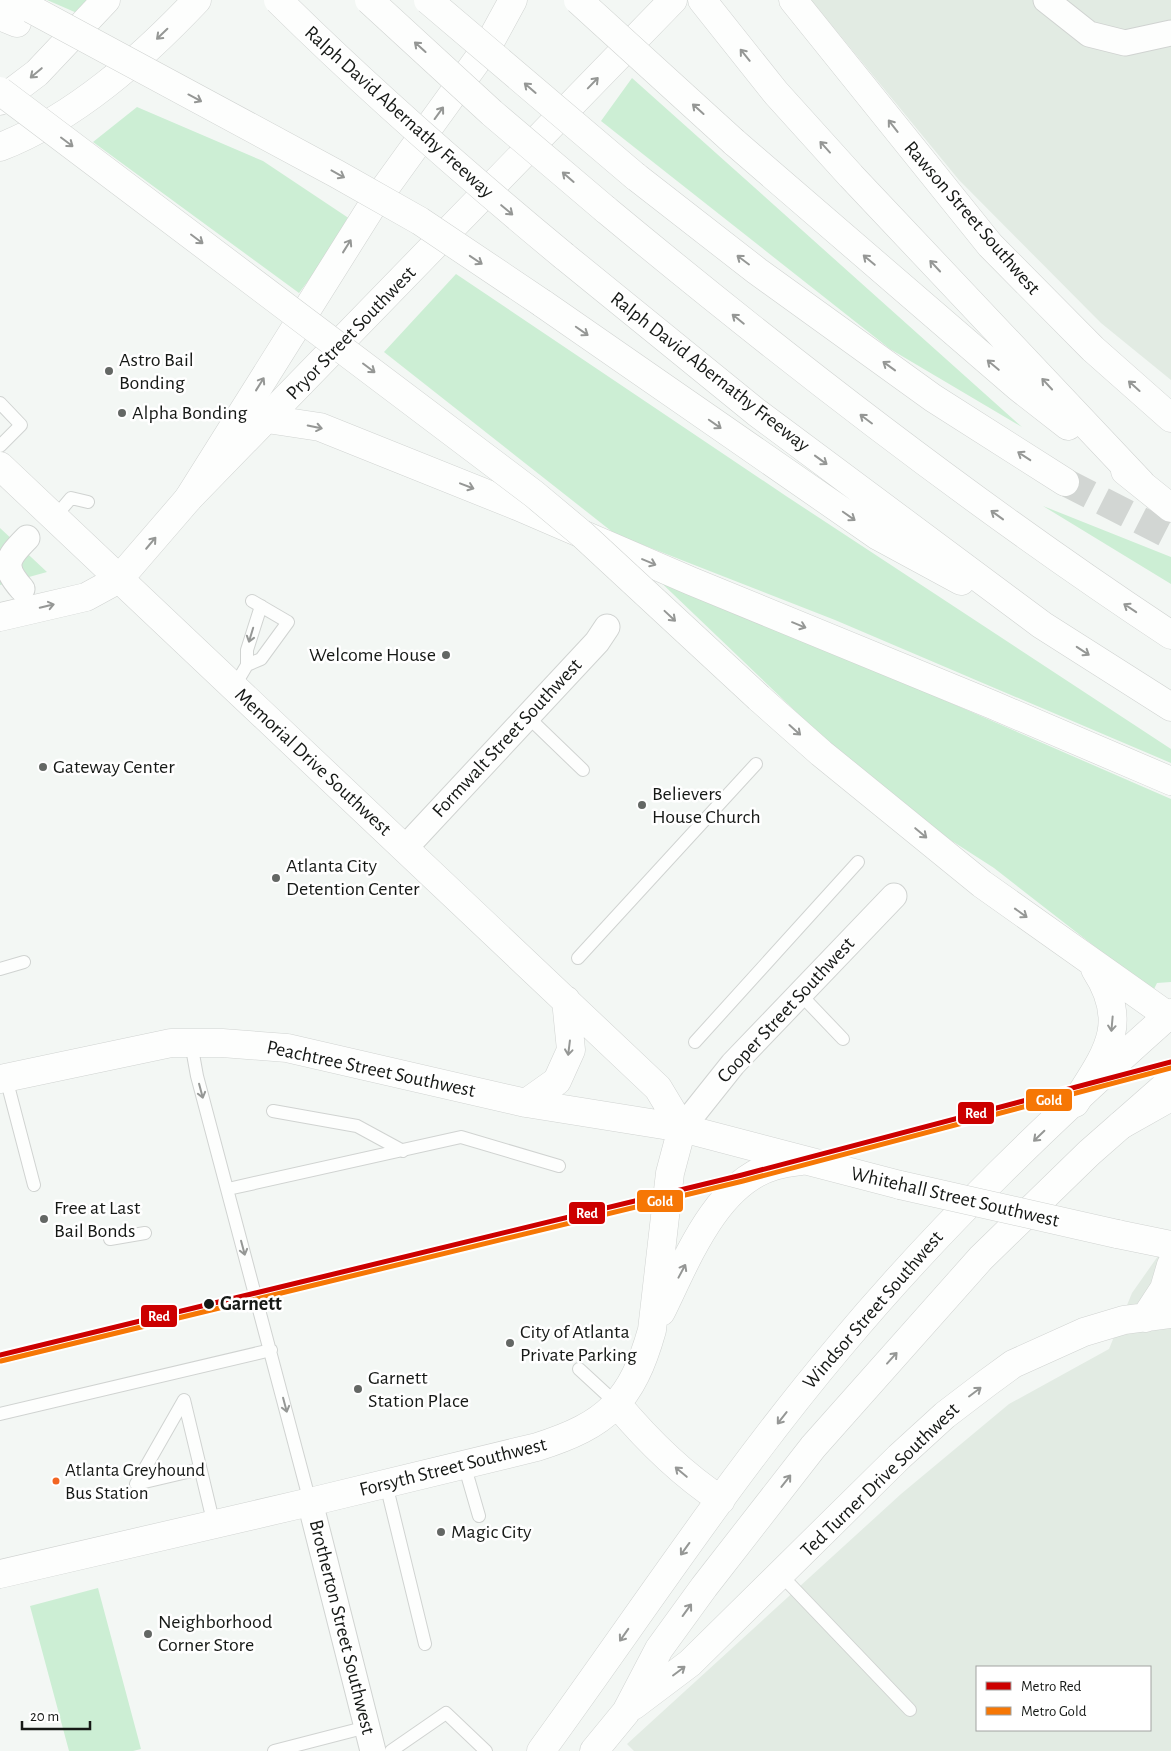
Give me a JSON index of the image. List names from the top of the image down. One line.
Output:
{"streets":{"main road":["Ralph David Abernathy Freeway","Rawson Street Southwest","Pryor Street Southwest","Memorial Drive Southwest","Peachtree Street Southwest","Whitehall Street Southwest","Windsor Street Southwest","Forsyth Street Southwest","Ted Turner Drive Southwest"],"street":["Formwalt Street Southwest","Cooper Street Southwest","Brotherton Street Southwest"]},"crossings":[["Pryor Street Southwest","Memorial Drive Southwest"],["Formwalt Street Southwest","Memorial Drive Southwest"],["Memorial Drive Southwest","Cooper Street Southwest"],["Memorial Drive Southwest","Peachtree Street Southwest"],["Memorial Drive Southwest","Whitehall Street Southwest"],["Memorial Drive Southwest","Forsyth Street Southwest"],["Cooper Street Southwest","Peachtree Street Southwest"],["Cooper Street Southwest","Whitehall Street Southwest"],["Cooper Street Southwest","Forsyth Street Southwest"],["Peachtree Street Southwest","Whitehall Street Southwest"],["Peachtree Street Southwest","Forsyth Street Southwest"],["Whitehall Street Southwest","Forsyth Street Southwest"],["Forsyth Street Southwest","Brotherton Street Southwest"]],"one_way":["Ted Turner Drive Southwest"],"places":["Astro Bail Bonding","Alpha Bonding","Welcome House","Gateway Center","Believers House Church","Atlanta City Detention Center","Free at Last Bail Bonds","Garnett","City of Atlanta Private Parking","Garnett Station Place","Atlanta Greyhound Bus Station","Magic City","Neighborhood Corner Store"],"lines":["metro line Red","metro line Gold"],"legend":["Metro Red","Metro Gold"],"scale_bar":"20 m"}
